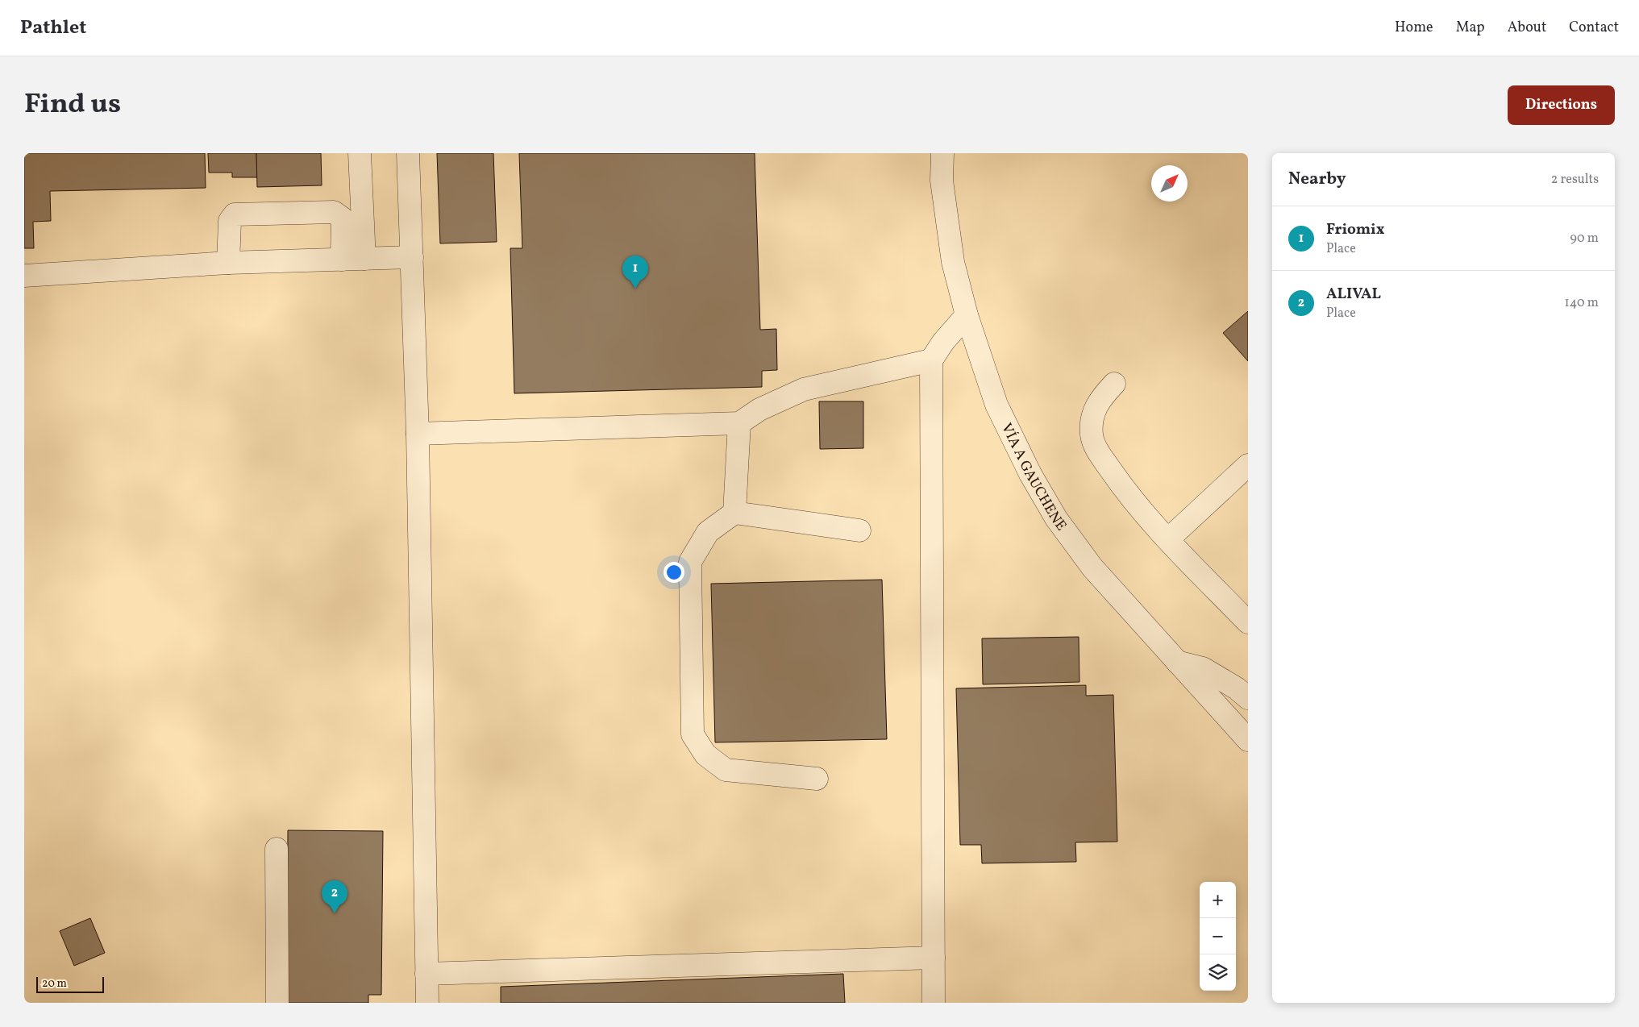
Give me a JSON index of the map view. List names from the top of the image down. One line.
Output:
{"streets":{"street":["VÍA A GAUCHENE"]},"scale_bar":"20 m","north":"top right","page":{"header":"Pathlet","nav":["Home","Map","About","Contact"],"title":"Find us","buttons":"Directions","heading":["Nearby","2 results"],"list":[{"mark":"1","name":"Friomix","note":"Place","value":"90 m"},{"mark":"2","name":"ALIVAL","note":"Place","value":"140 m"}],"pins":["1","2"],"map_buttons":["+","−"],"scale":"20 m"}}
